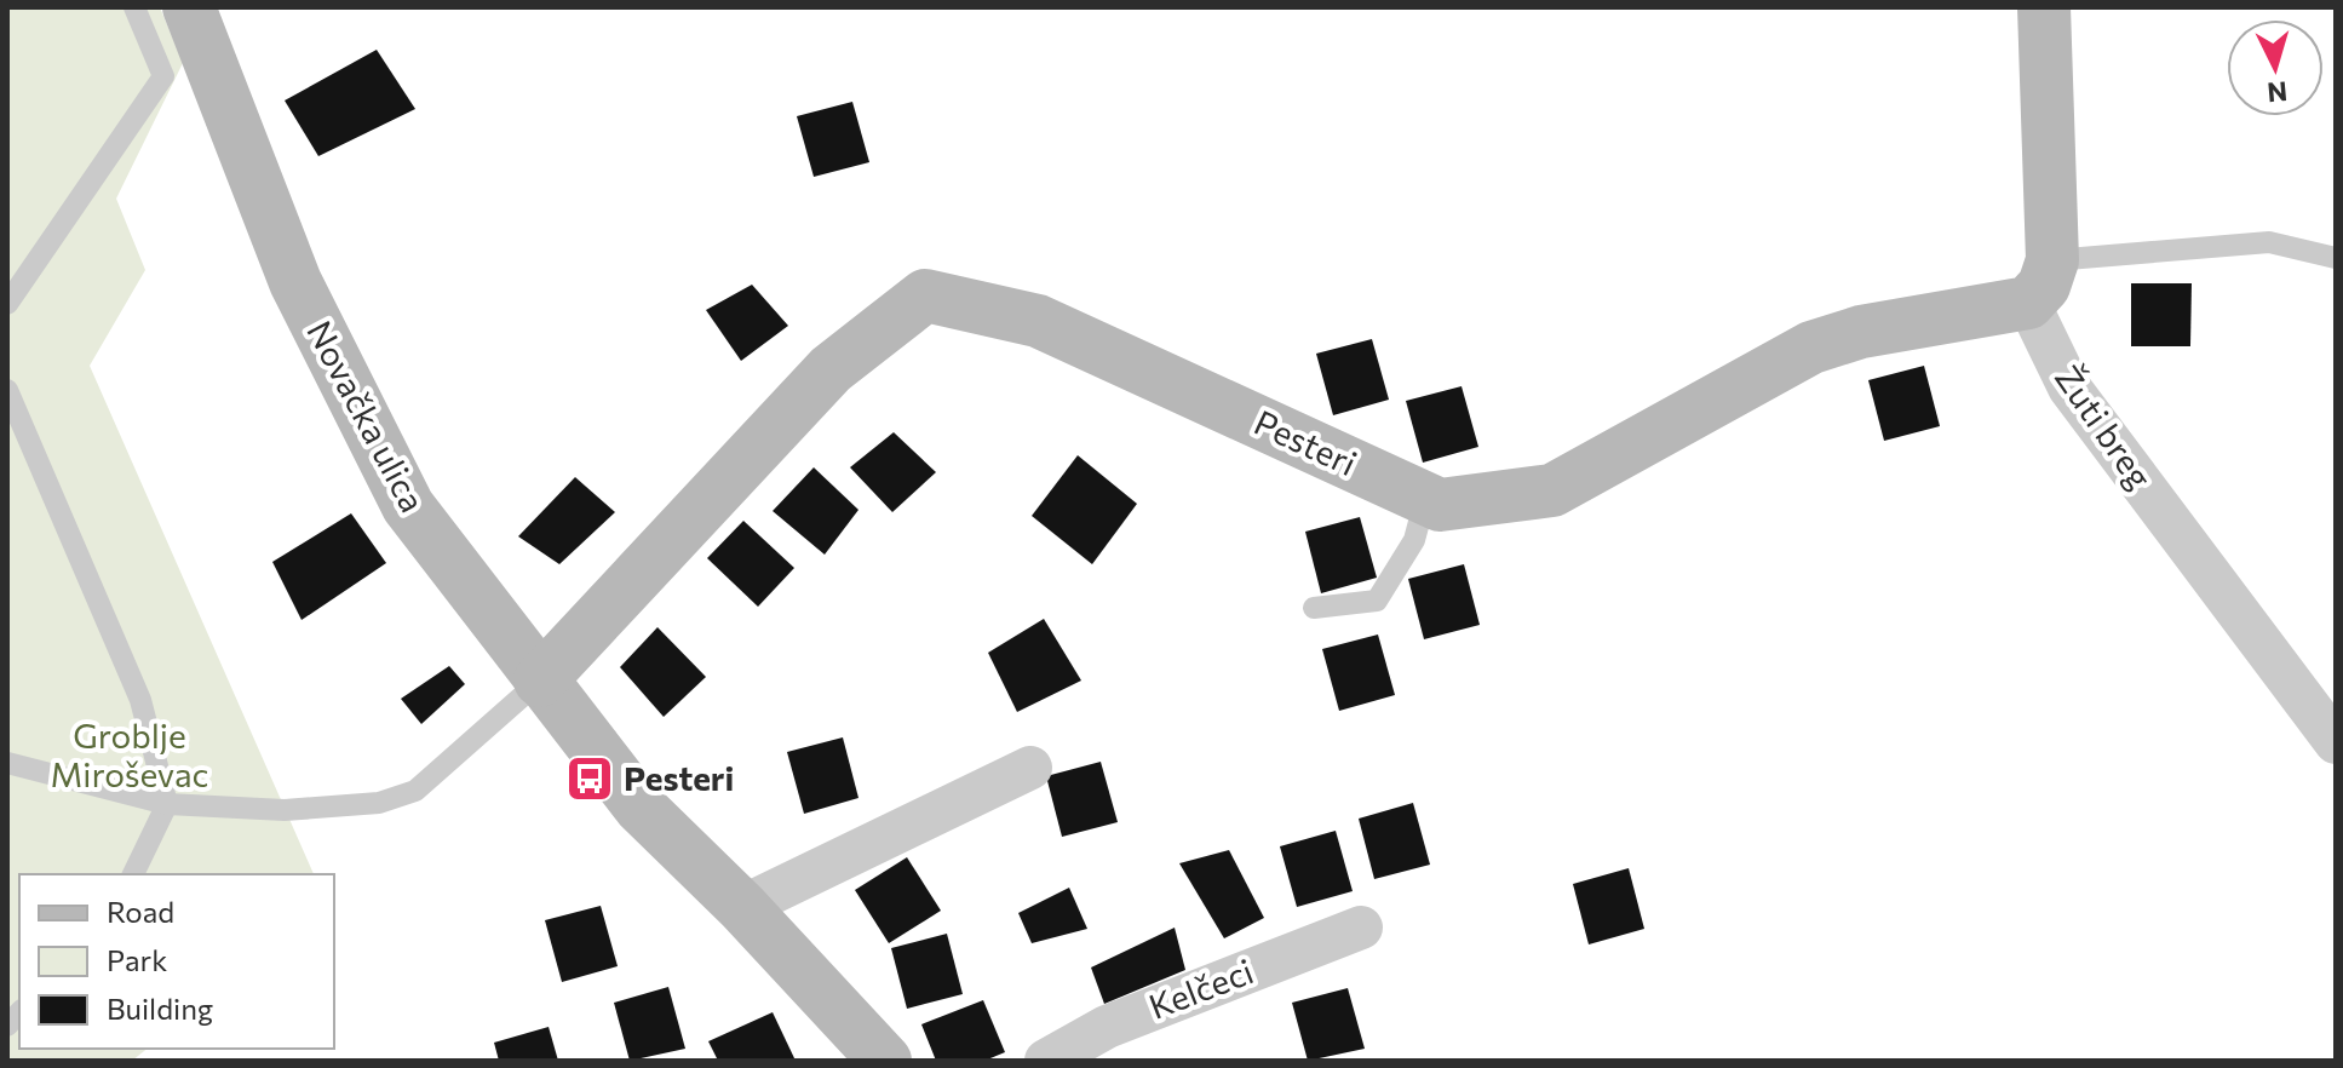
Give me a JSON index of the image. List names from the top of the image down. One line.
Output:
{"streets":{"street":["Novačka ulica","Žuti breg","Pesteri","Kelčeci"]},"crossings":[["Novačka ulica","Pesteri"],["Žuti breg","Pesteri"]],"parks":["Groblje Miroševac"],"places":{"bus stop":["Pesteri"]},"legend":["Road","Park","Building"],"north":"bottom"}
